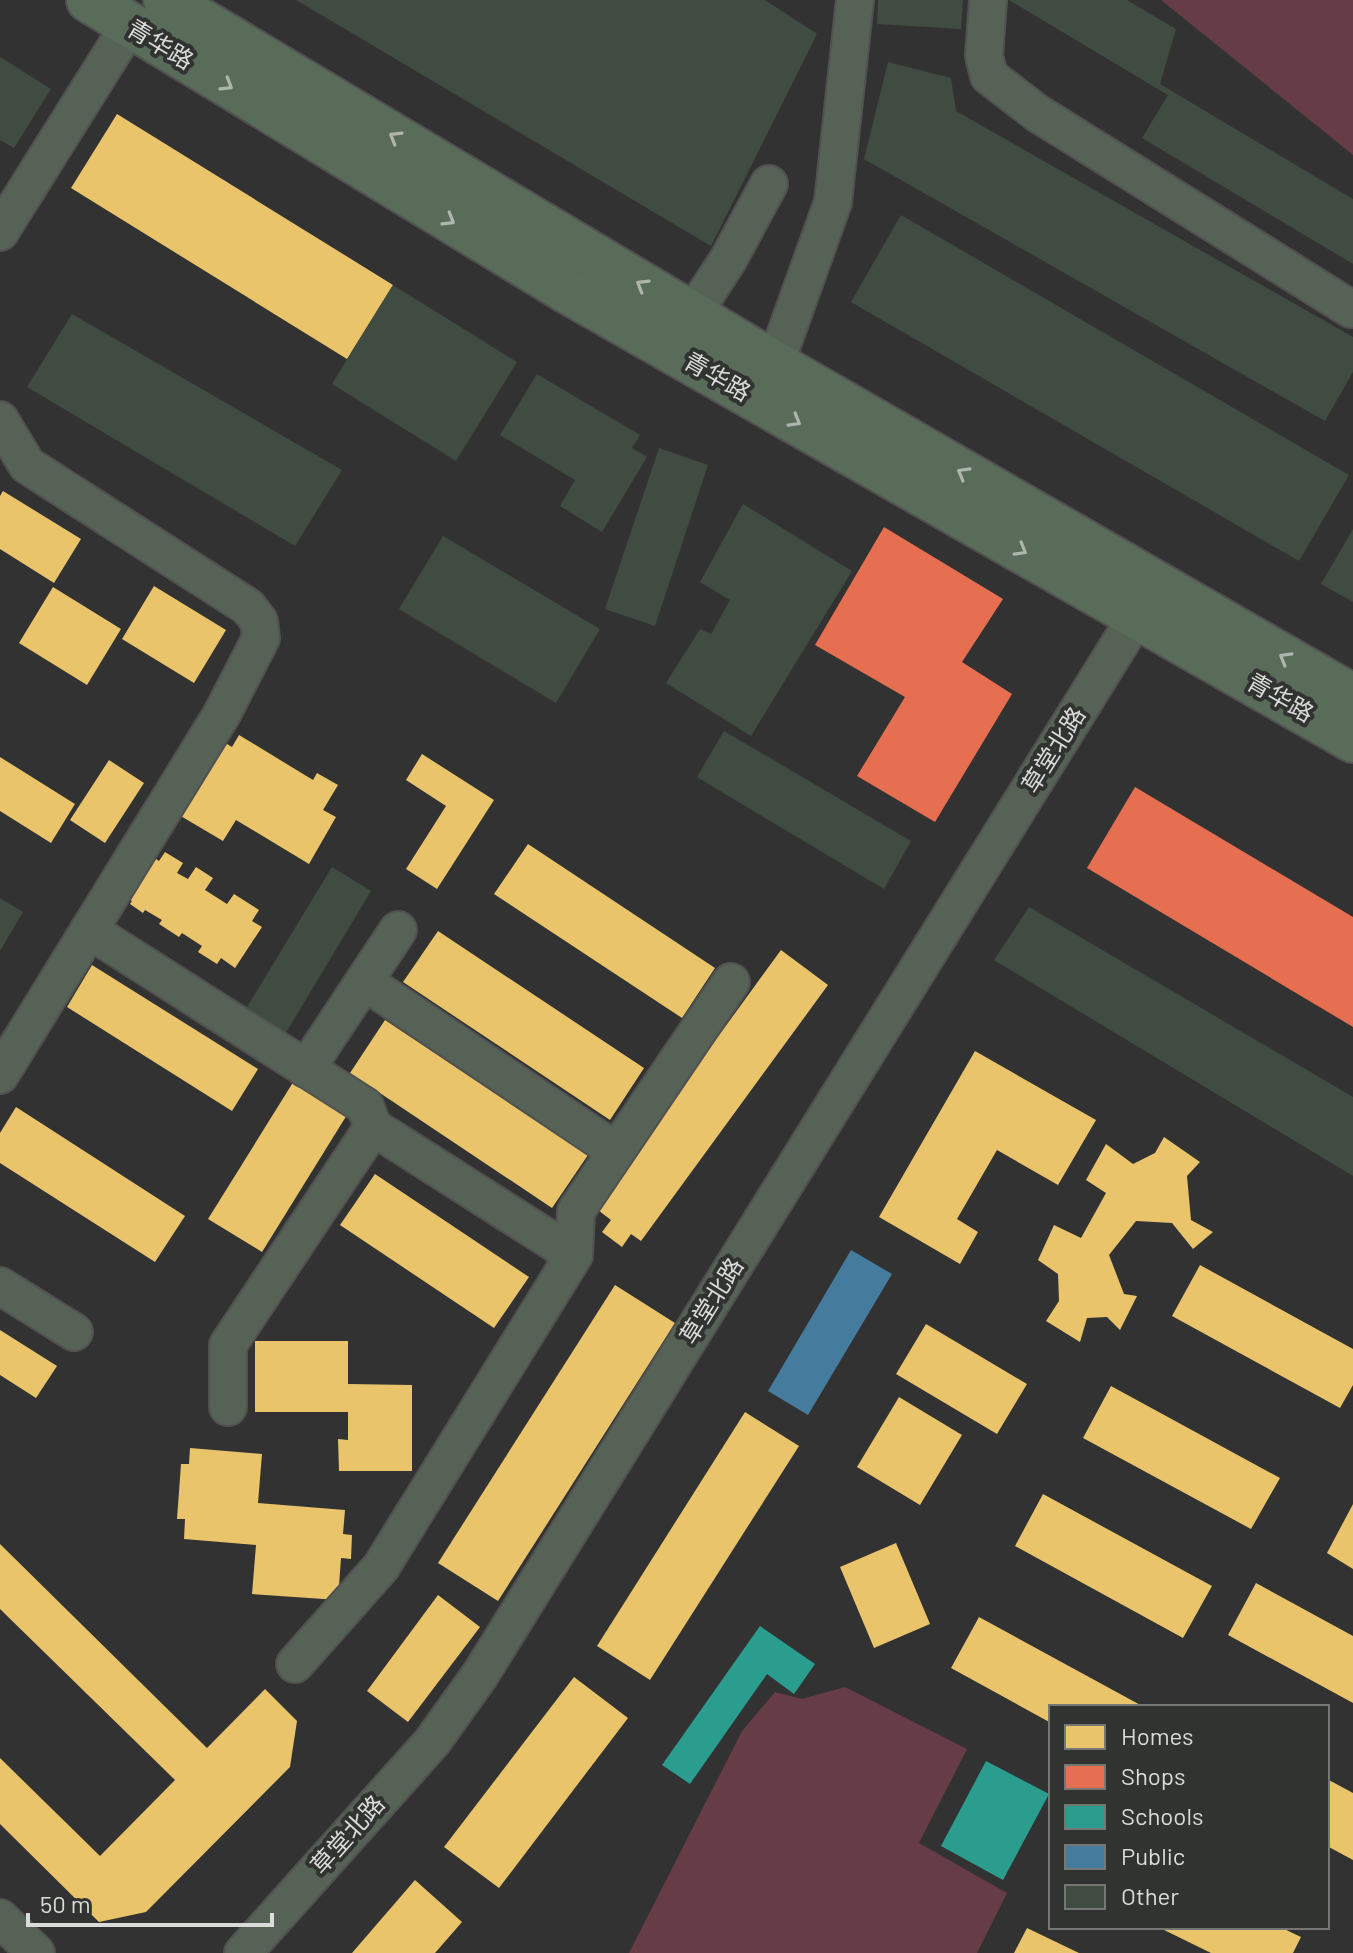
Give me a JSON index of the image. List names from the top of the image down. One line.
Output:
{"streets":{"main road":["青华路"],"street":["草堂北路"]},"crossings":[["青华路","草堂北路"]],"legend":["Homes","Shops","Schools","Public","Other"],"scale_bar":"50 m"}
